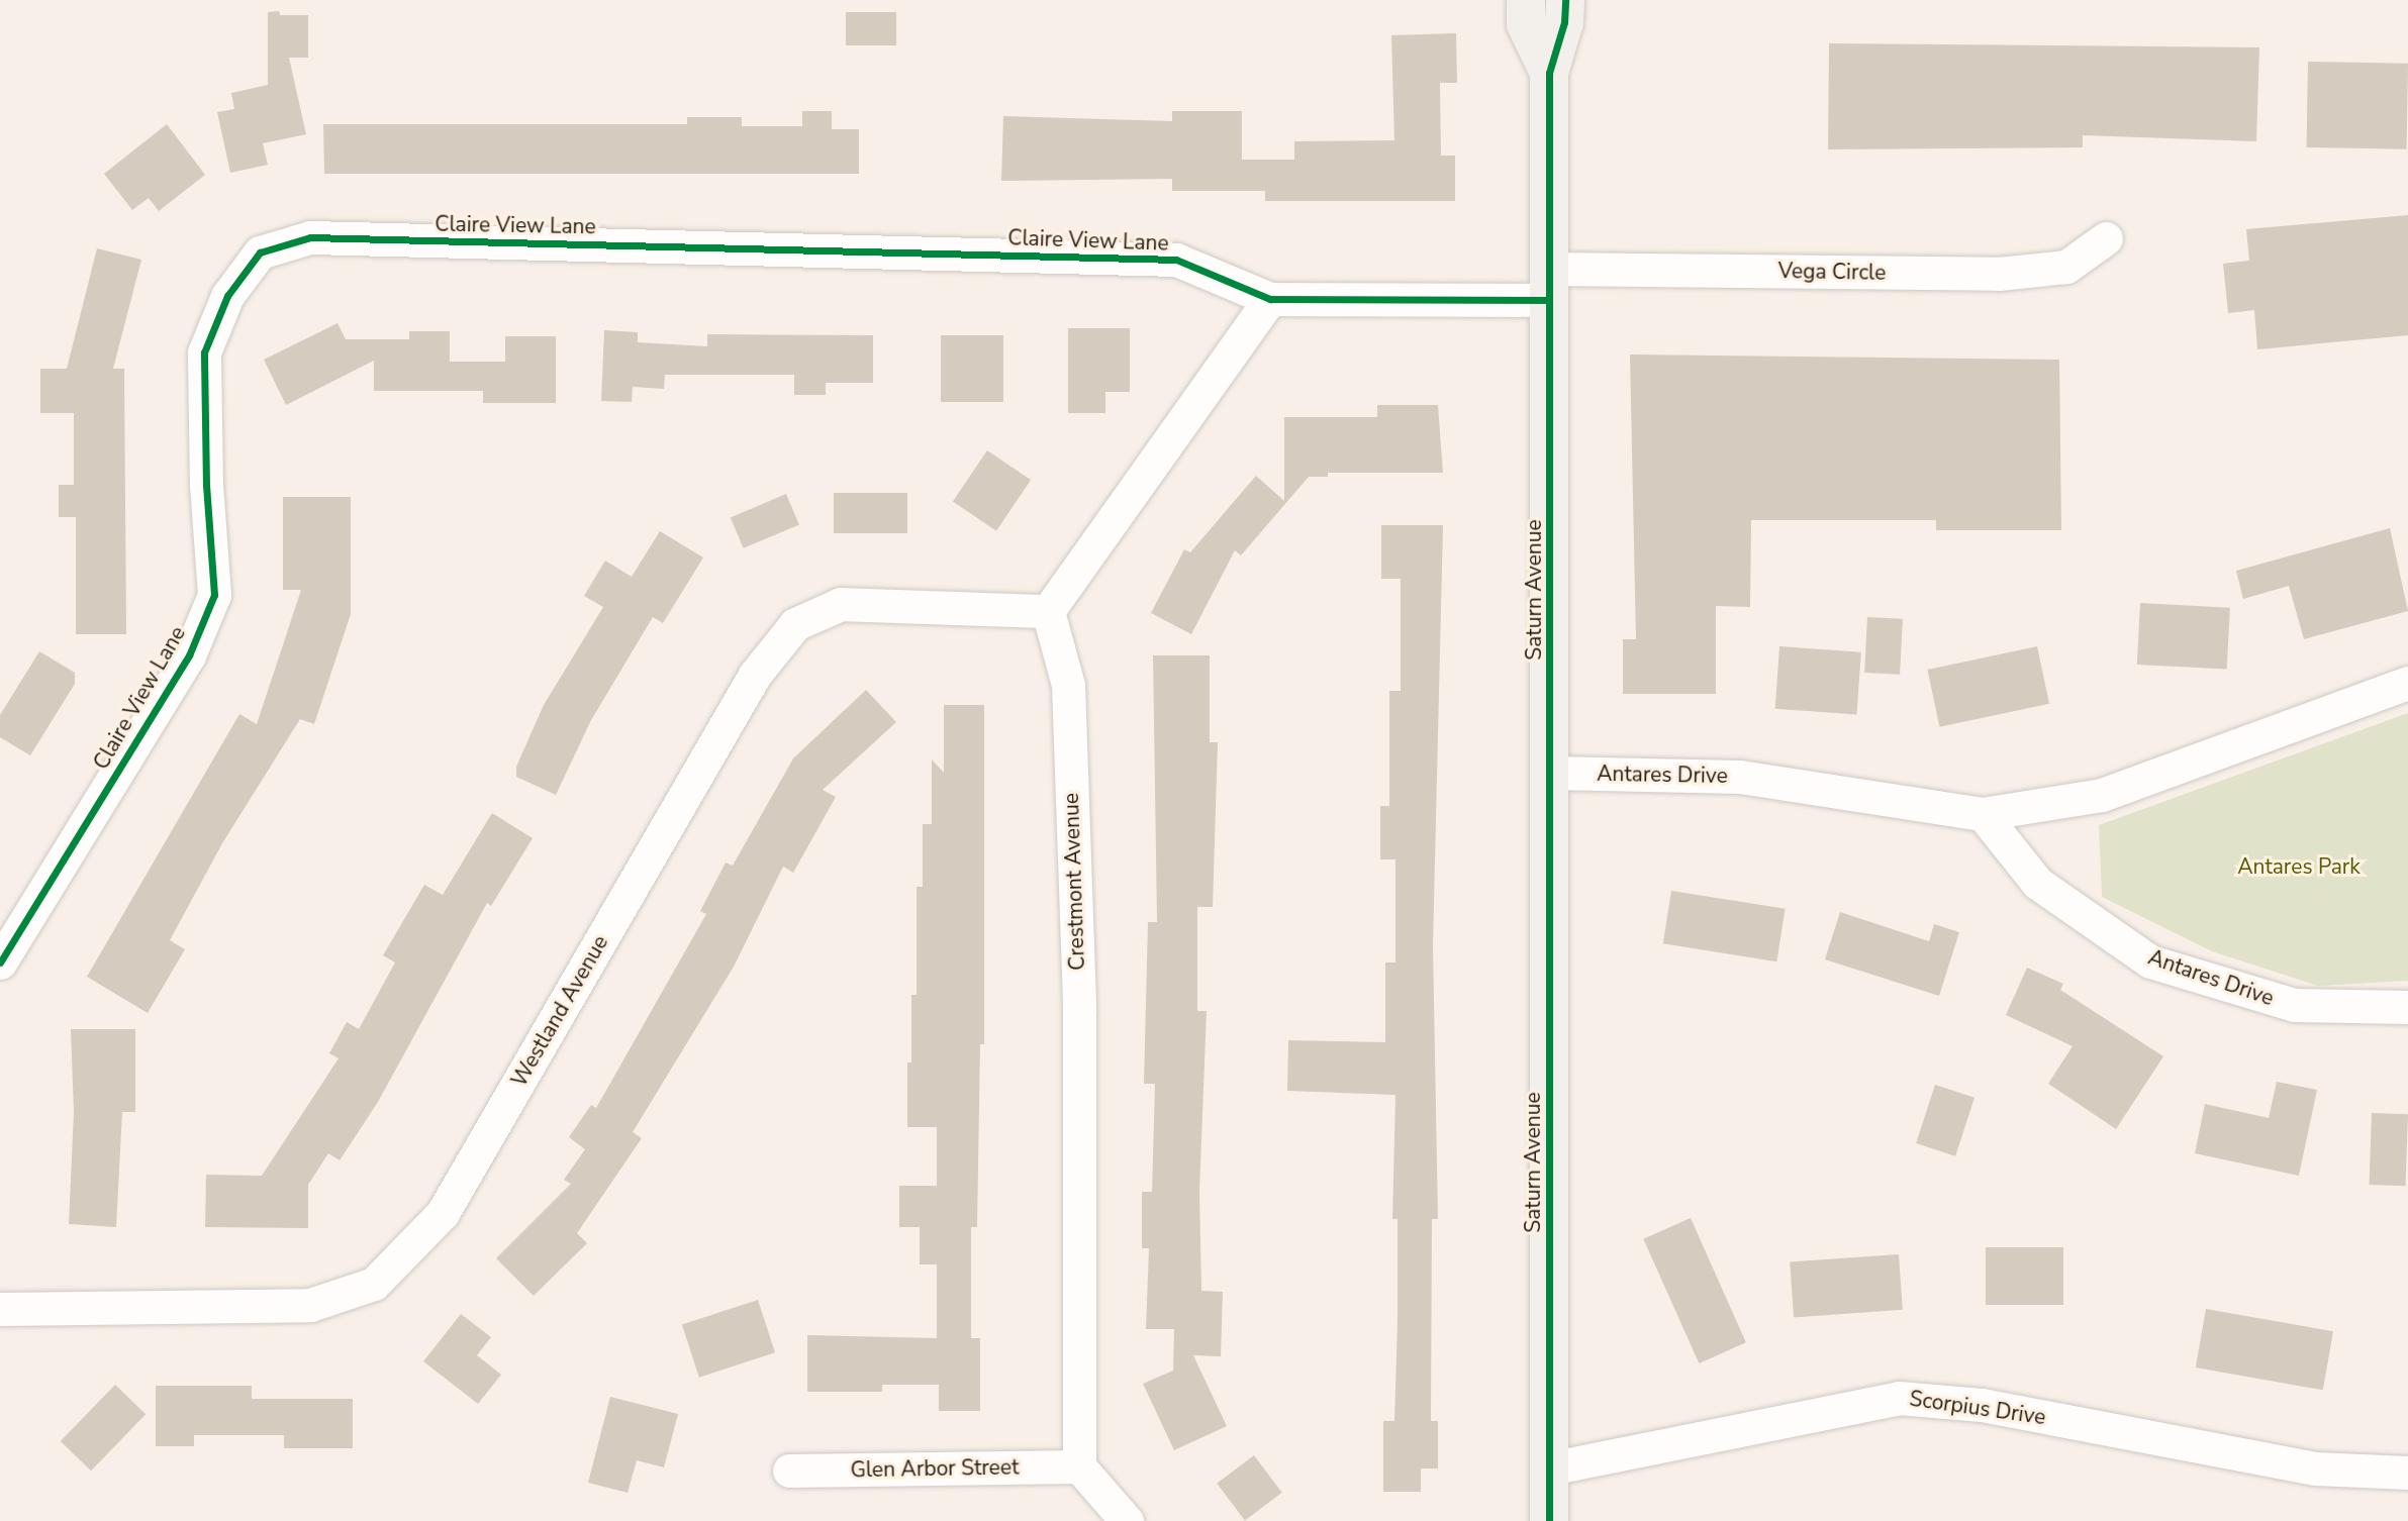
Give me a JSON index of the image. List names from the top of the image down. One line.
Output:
{"streets":{"street":["Claire View Lane","Vega Circle","Saturn Avenue","Antares Drive","Crestmont Avenue","Westland Avenue","Scorpius Drive","Glen Arbor Street"]},"crossings":[["Claire View Lane","Vega Circle"],["Claire View Lane","Saturn Avenue"],["Vega Circle","Saturn Avenue"],["Saturn Avenue","Antares Drive"],["Saturn Avenue","Scorpius Drive"],["Crestmont Avenue","Westland Avenue"],["Crestmont Avenue","Glen Arbor Street"]],"parks":["Antares Park"]}
